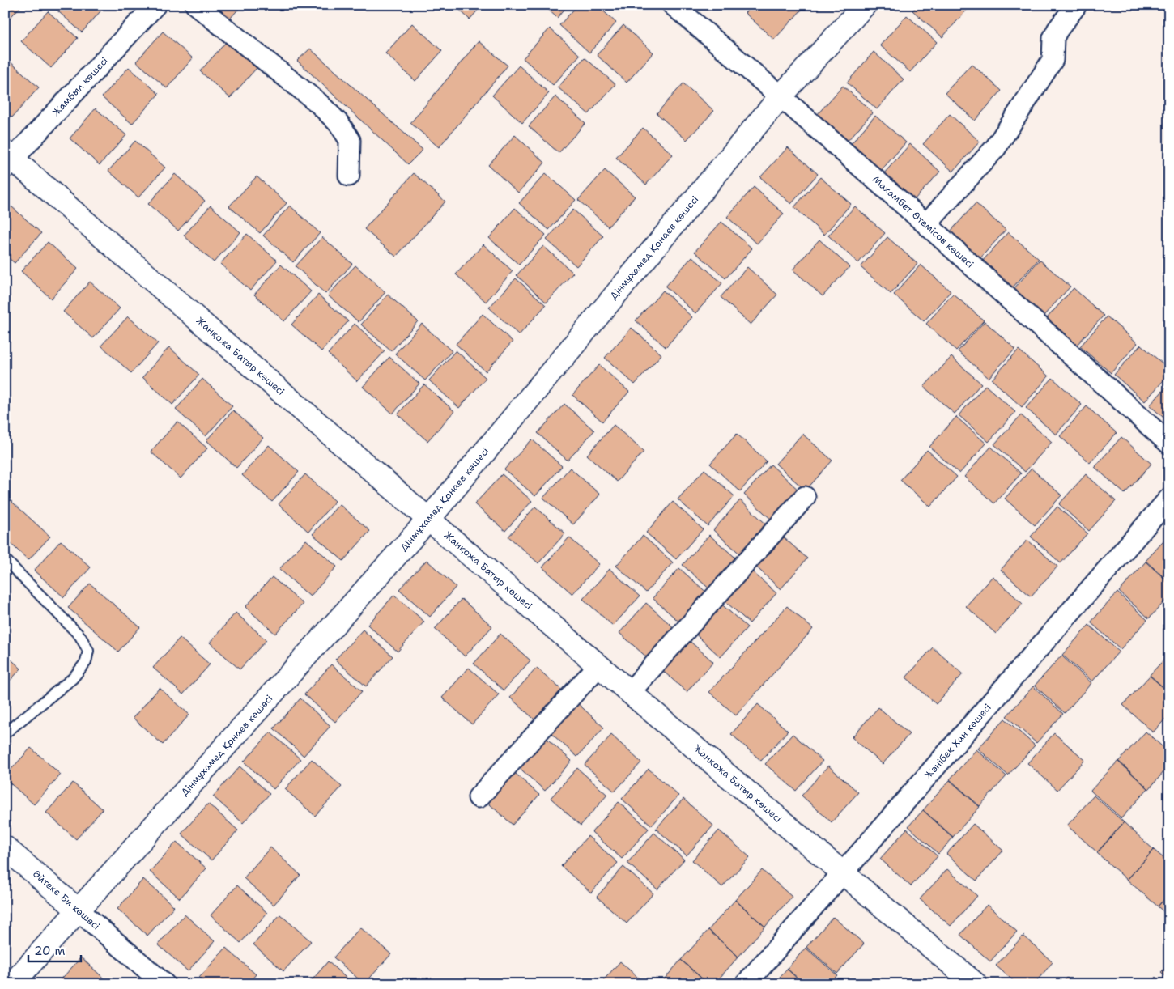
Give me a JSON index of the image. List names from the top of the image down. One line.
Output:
{"streets":{"street":["Жамбыл көшесі","Махамбет Өтемісов көшесі","Дінмұхамед Қонаев көшесі","Жанқожа Батыр көшесі","Жәнібек Хан көшесі","Әйтеке Би көшесі"]},"crossings":[["Жамбыл көшесі","Жанқожа Батыр көшесі"],["Махамбет Өтемісов көшесі","Дінмұхамед Қонаев көшесі"],["Дінмұхамед Қонаев көшесі","Жанқожа Батыр көшесі"],["Дінмұхамед Қонаев көшесі","Әйтеке Би көшесі"],["Жанқожа Батыр көшесі","Жәнібек Хан көшесі"]],"scale_bar":"20 m"}
